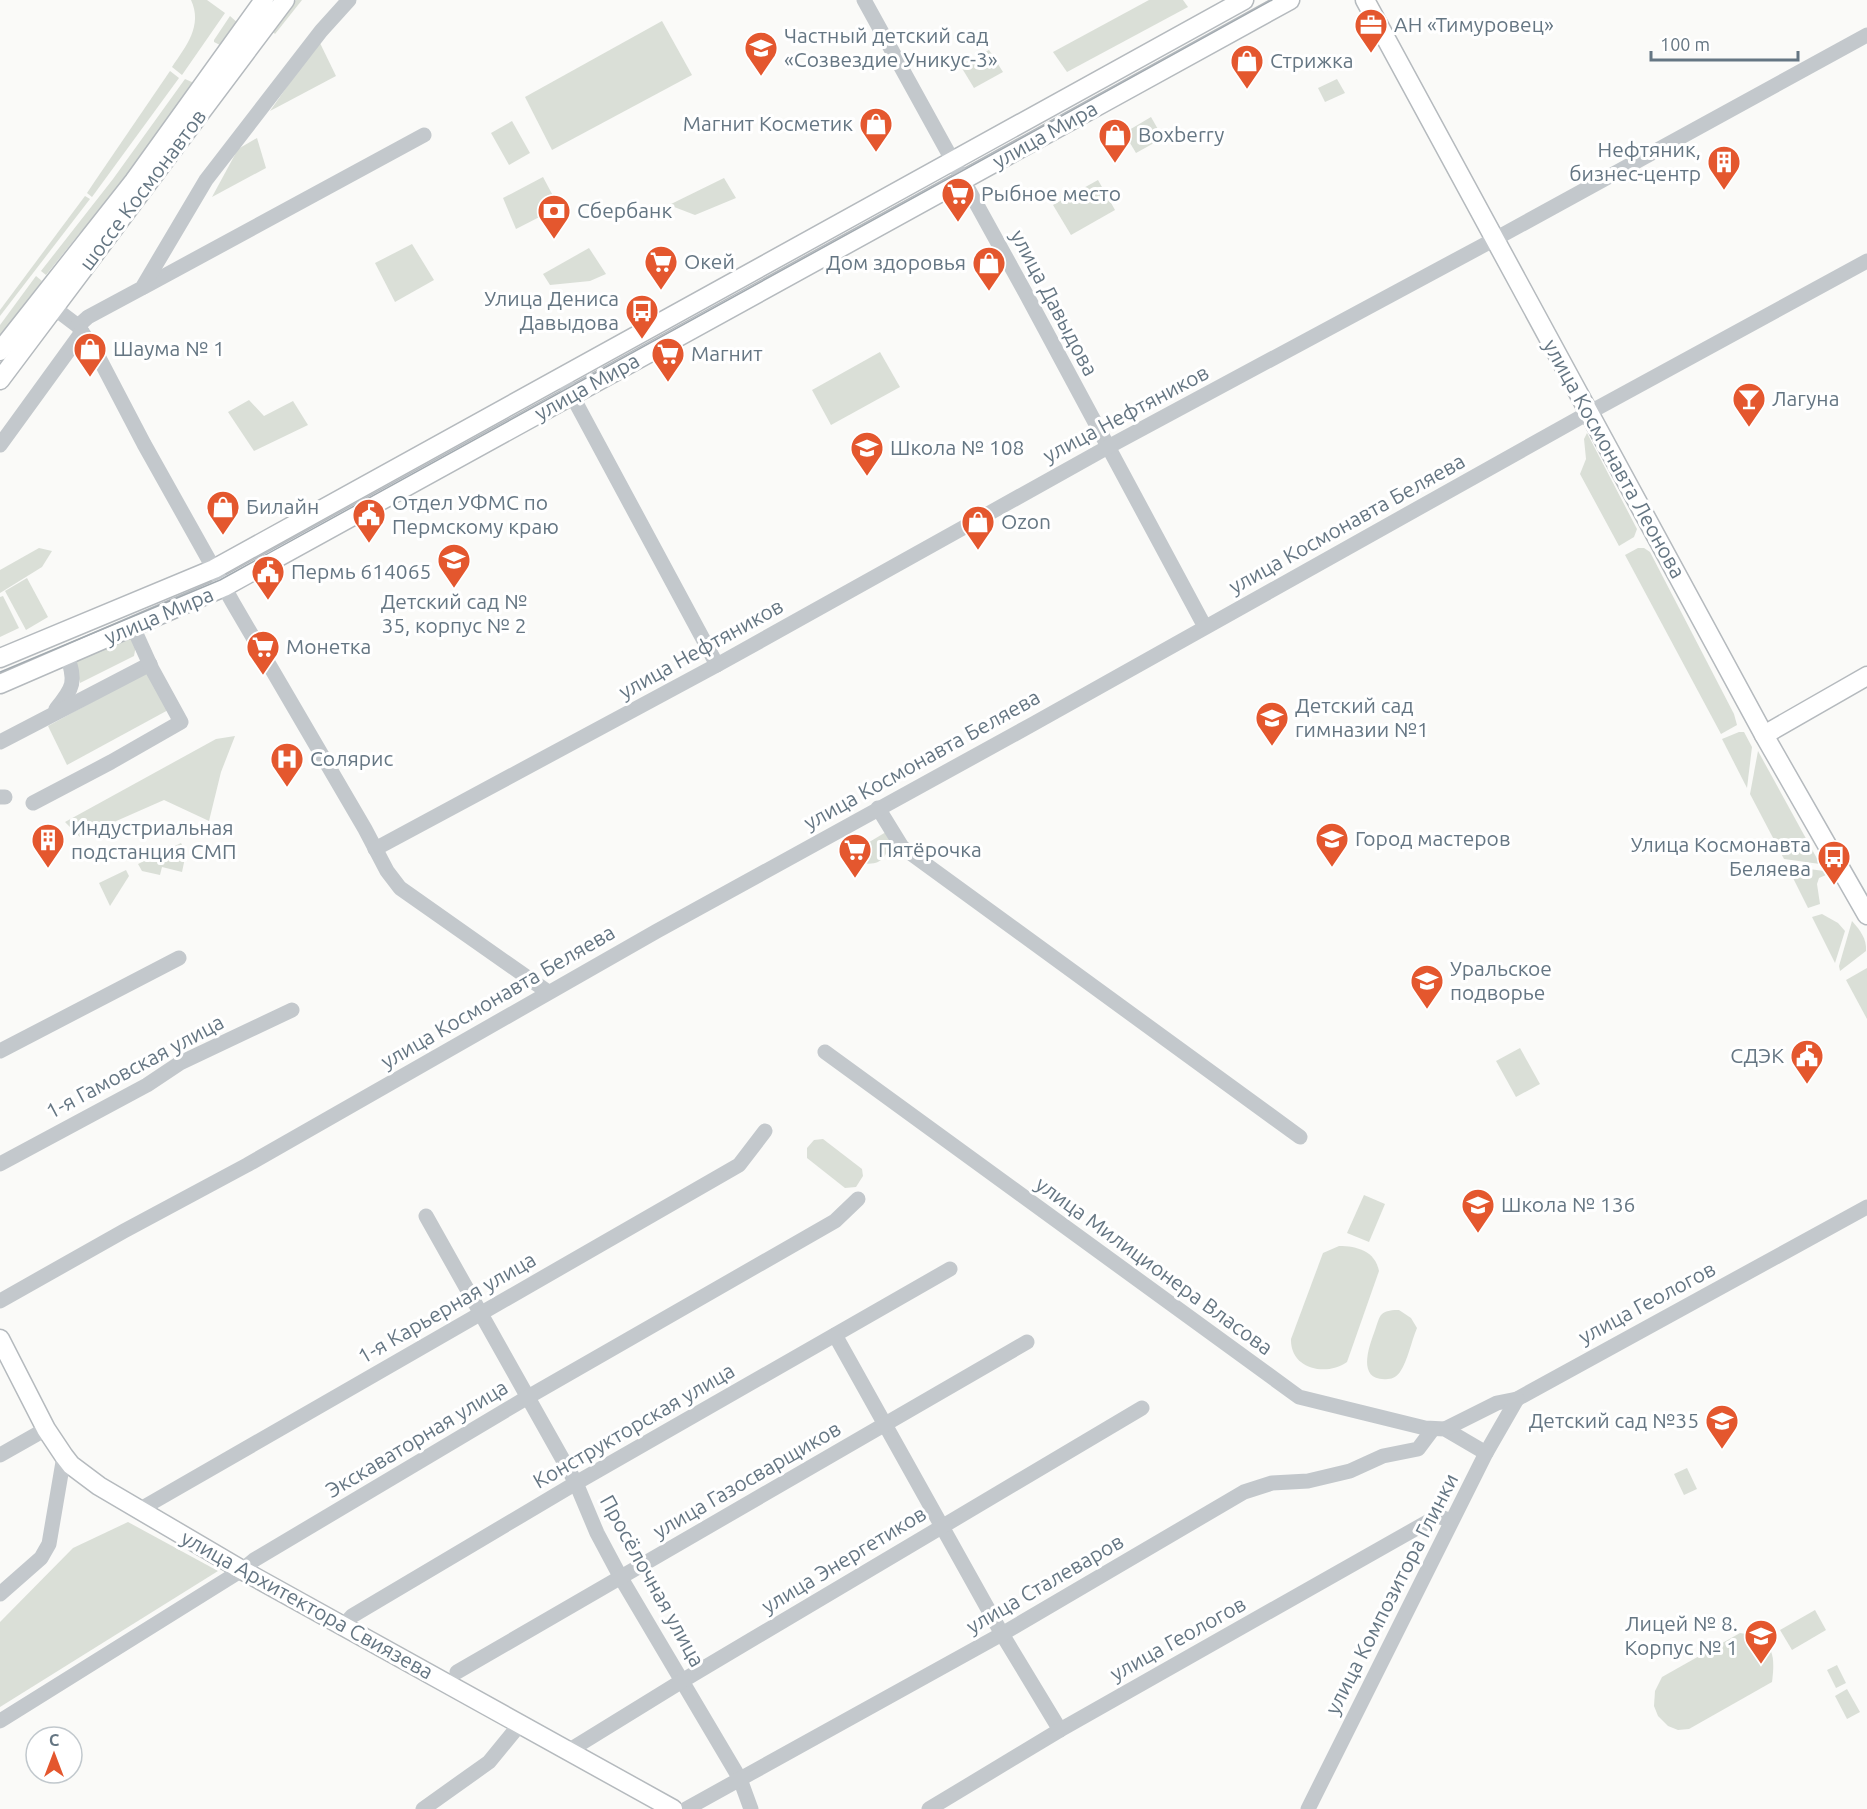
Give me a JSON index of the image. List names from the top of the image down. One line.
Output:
{"streets":{"main road":["улица Мира","шоссе Космонавтов","улица Космонавта Леонова","улица Архитектора Свиязева"],"street":["улица Давыдова","улица Нефтяников","улица Космонавта Беляева","1-я Гамовская улица","улица Милиционера Власова","улица Геологов","1-я Карьерная улица","Конструкторская улица","Экскаваторная улица","улица Газосварщиков","улица Энергетиков","Просёлочная улица","улица Сталеваров","улица Композитора Глинки"]},"crossings":[["улица Мира","улица Давыдова"],["улица Давыдова","улица Нефтяников"],["улица Давыдова","улица Космонавта Беляева"],["улица Нефтяников","улица Космонавта Леонова"],["улица Космонавта Леонова","улица Космонавта Беляева"],["улица Милиционера Власова","улица Геологов"],["улица Милиционера Власова","улица Сталеваров"],["улица Милиционера Власова","улица Композитора Глинки"],["улица Геологов","улица Сталеваров"],["улица Геологов","улица Композитора Глинки"],["1-я Карьерная улица","Просёлочная улица"],["1-я Карьерная улица","улица Архитектора Свиязева"],["Конструкторская улица","Просёлочная улица"],["Конструкторская улица","улица Архитектора Свиязева"],["Экскаваторная улица","Просёлочная улица"],["Экскаваторная улица","улица Архитектора Свиязева"],["улица Газосварщиков","Просёлочная улица"],["улица Энергетиков","Просёлочная улица"],["улица Энергетиков","улица Архитектора Свиязева"],["Просёлочная улица","улица Сталеваров"]],"places":{"office":["АН «Тимуровец»"],"school or university":["Частный детский сад «Созвездие Уникус-3»","Школа № 108","Детский сад № 35, корпус № 2","Детский сад гимназии №1","Город мастеров","Уральское подворье","Школа № 136","Детский сад №35","Лицей № 8. Корпус № 1"],"shop":["Стрижка","Магнит Косметик","Boxberry","Дом здоровья","Шаума № 1","Билайн","Ozon"],"building":["Нефтяник, бизнес-центр","Индустриальная подстанция СМП"],"supermarket":["Рыбное место","Окей","Магнит","Монетка","Пятёрочка"],"bank":["Сбербанк"],"bus stop":["Улица Дениса Давыдова","Улица Космонавта Беляева"],"bar":["Лагуна"],"public building":["Отдел УФМС по Пермскому краю","Пермь 614065","СДЭК"],"hospital":["Солярис"]},"scale_bar":"100 m","north":"top"}
